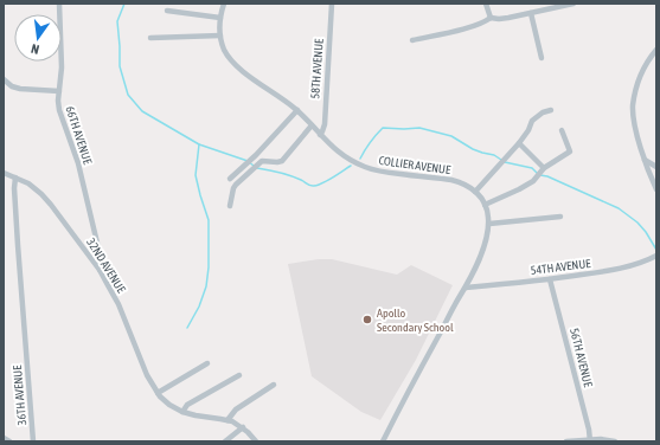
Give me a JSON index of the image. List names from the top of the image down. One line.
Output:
{"streets":{"street":["58TH AVENUE","66TH AVENUE","COLLIER AVENUE","32ND AVENUE","54TH AVENUE","56TH AVENUE","36TH AVENUE"]},"crossings":[["58TH AVENUE","COLLIER AVENUE"],["66TH AVENUE","32ND AVENUE"],["COLLIER AVENUE","54TH AVENUE"],["32ND AVENUE","36TH AVENUE"],["54TH AVENUE","56TH AVENUE"]],"places":["Apollo Secondary School"],"north":"bottom"}
